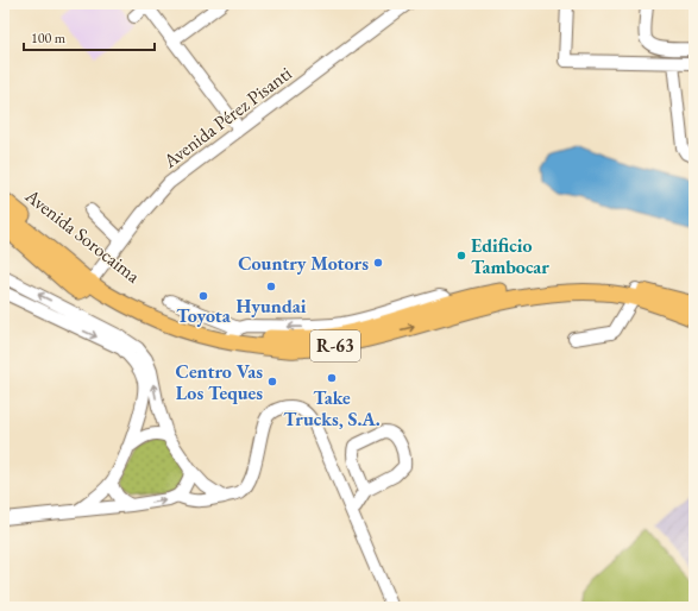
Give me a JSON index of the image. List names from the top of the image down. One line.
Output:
{"streets":{"main road":["Avenida Sorocaima","R-63"],"street":["Avenida Pérez Pisanti"]},"crossings":[["Avenida Pérez Pisanti","Avenida Sorocaima"]],"places":["Edificio Tambocar","Country Motors","Hyundai","Toyota","Take Trucks, S.A.","Centro Vas Los Teques"],"scale_bar":"100 m"}
